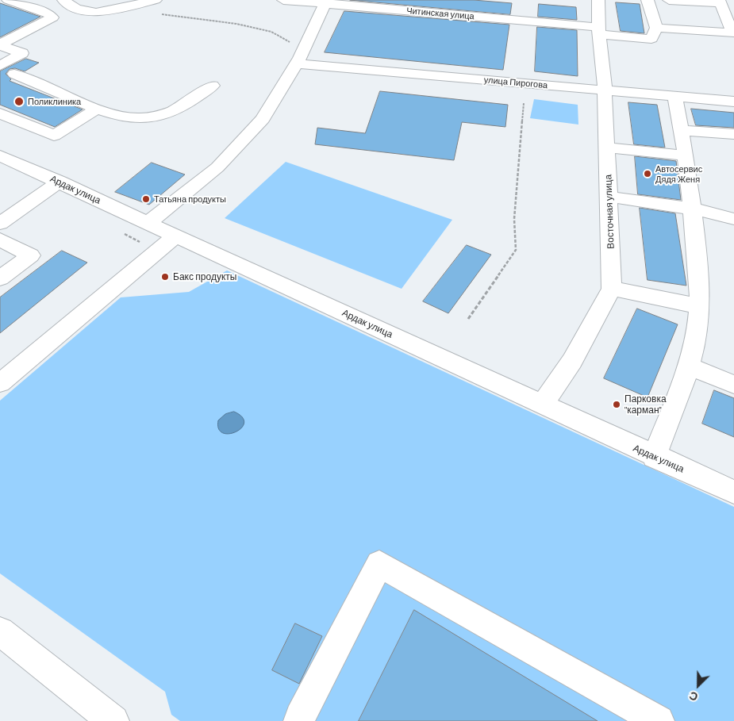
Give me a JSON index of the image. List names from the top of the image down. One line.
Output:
{"streets":{"street":["Читинская улица","улица Пирогова","Ардак улица","Восточная улица"]},"crossings":[["Читинская улица","Восточная улица"],["улица Пирогова","Восточная улица"]],"places":["Поликлиника","Автосервис Дядя Женя","Татьяна продукты","Бакс продукты","Парковка \"карман\""],"north":"bottom left"}
